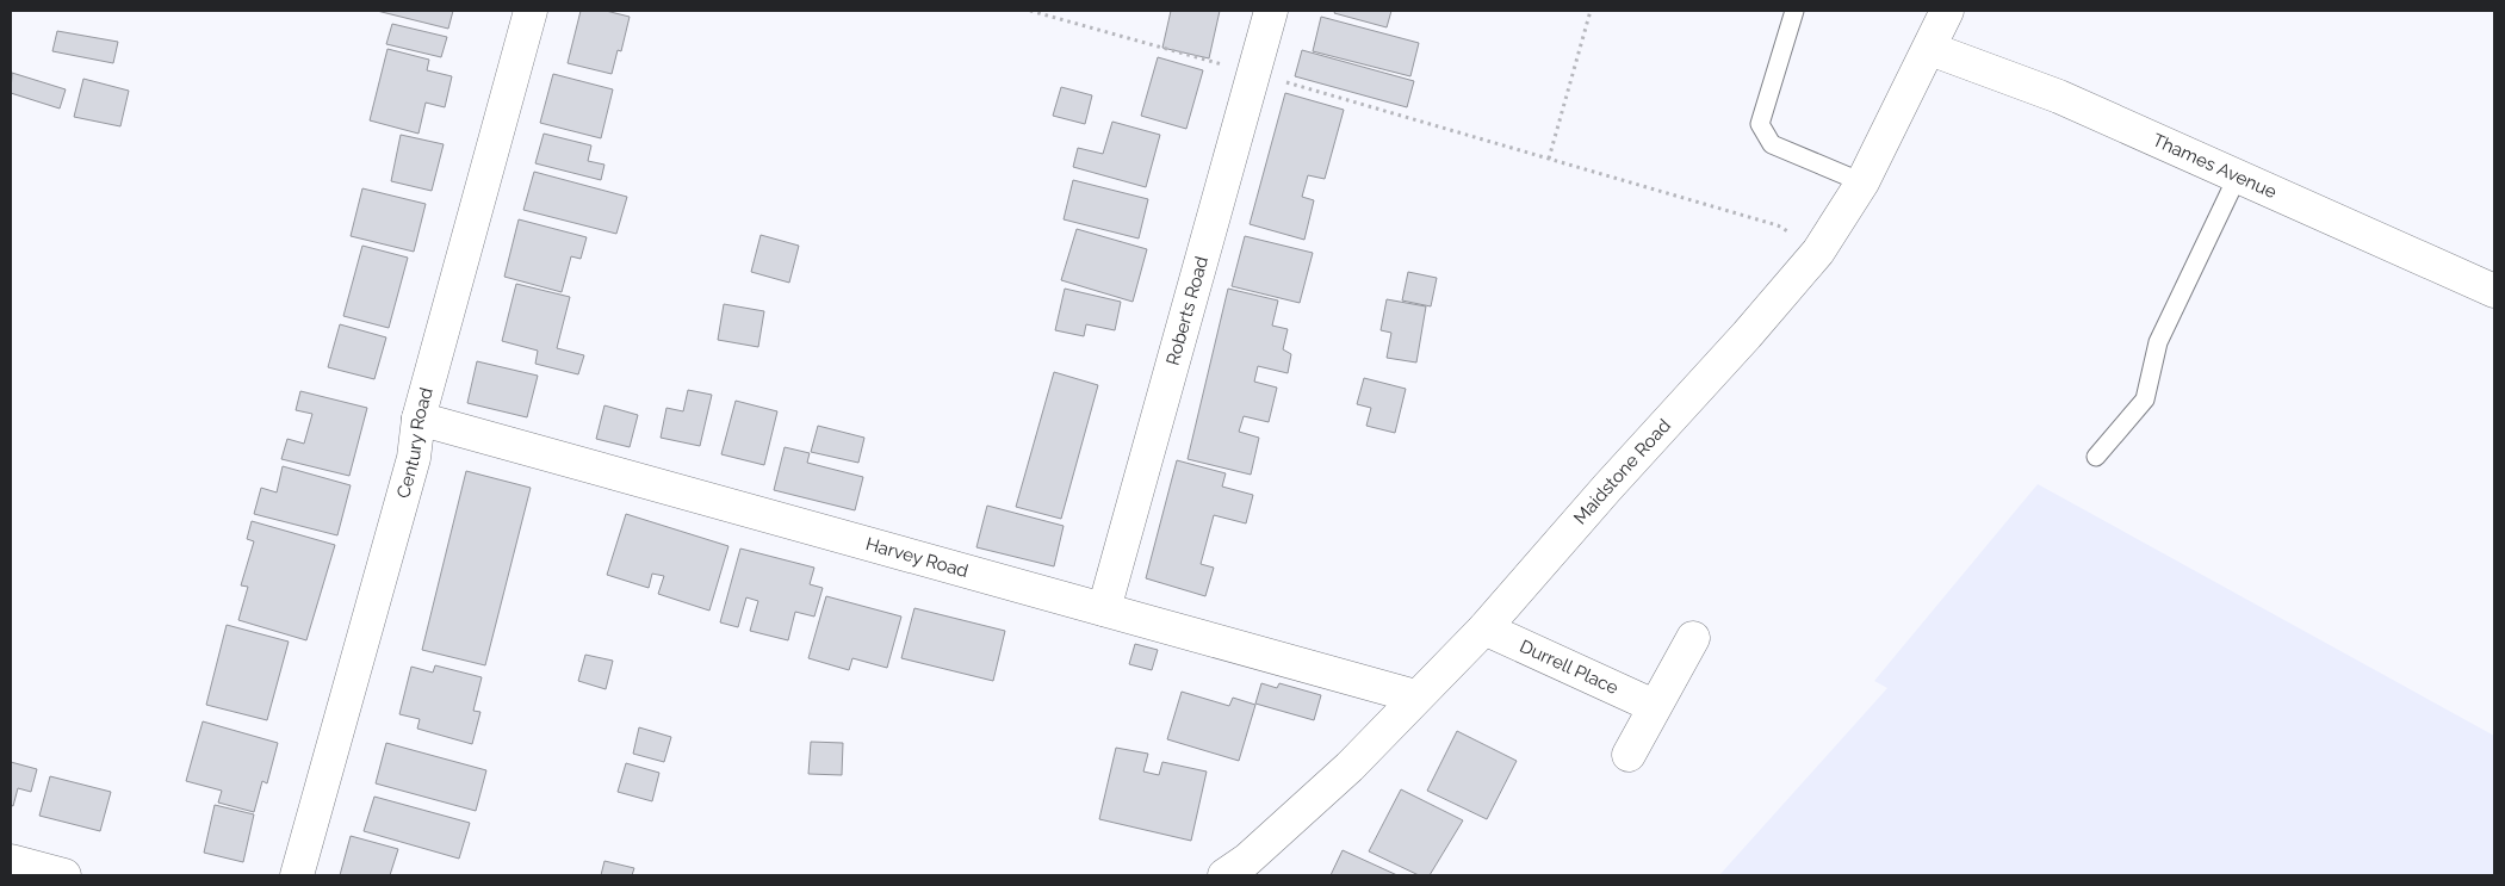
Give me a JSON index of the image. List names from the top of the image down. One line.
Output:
{"streets":{"street":["Thames Avenue","Roberts Road","Century Road","Maidstone Road","Harvey Road","Durrell Place"]},"crossings":[["Thames Avenue","Maidstone Road"],["Roberts Road","Harvey Road"],["Century Road","Harvey Road"],["Maidstone Road","Harvey Road"],["Maidstone Road","Durrell Place"]]}
